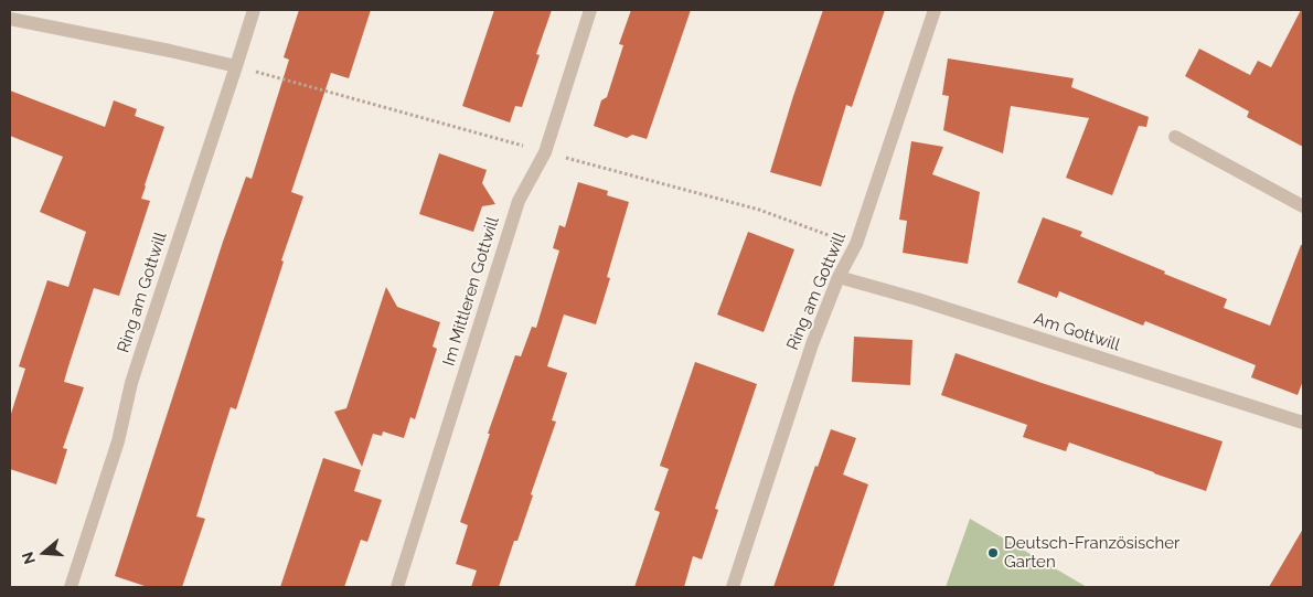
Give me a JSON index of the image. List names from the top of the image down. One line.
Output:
{"streets":{"street":["Im Mittleren Gottwill","Ring am Gottwill","Am Gottwill"]},"crossings":[["Ring am Gottwill","Am Gottwill"]],"places":["Deutsch-Französischer Garten"],"north":"left"}
